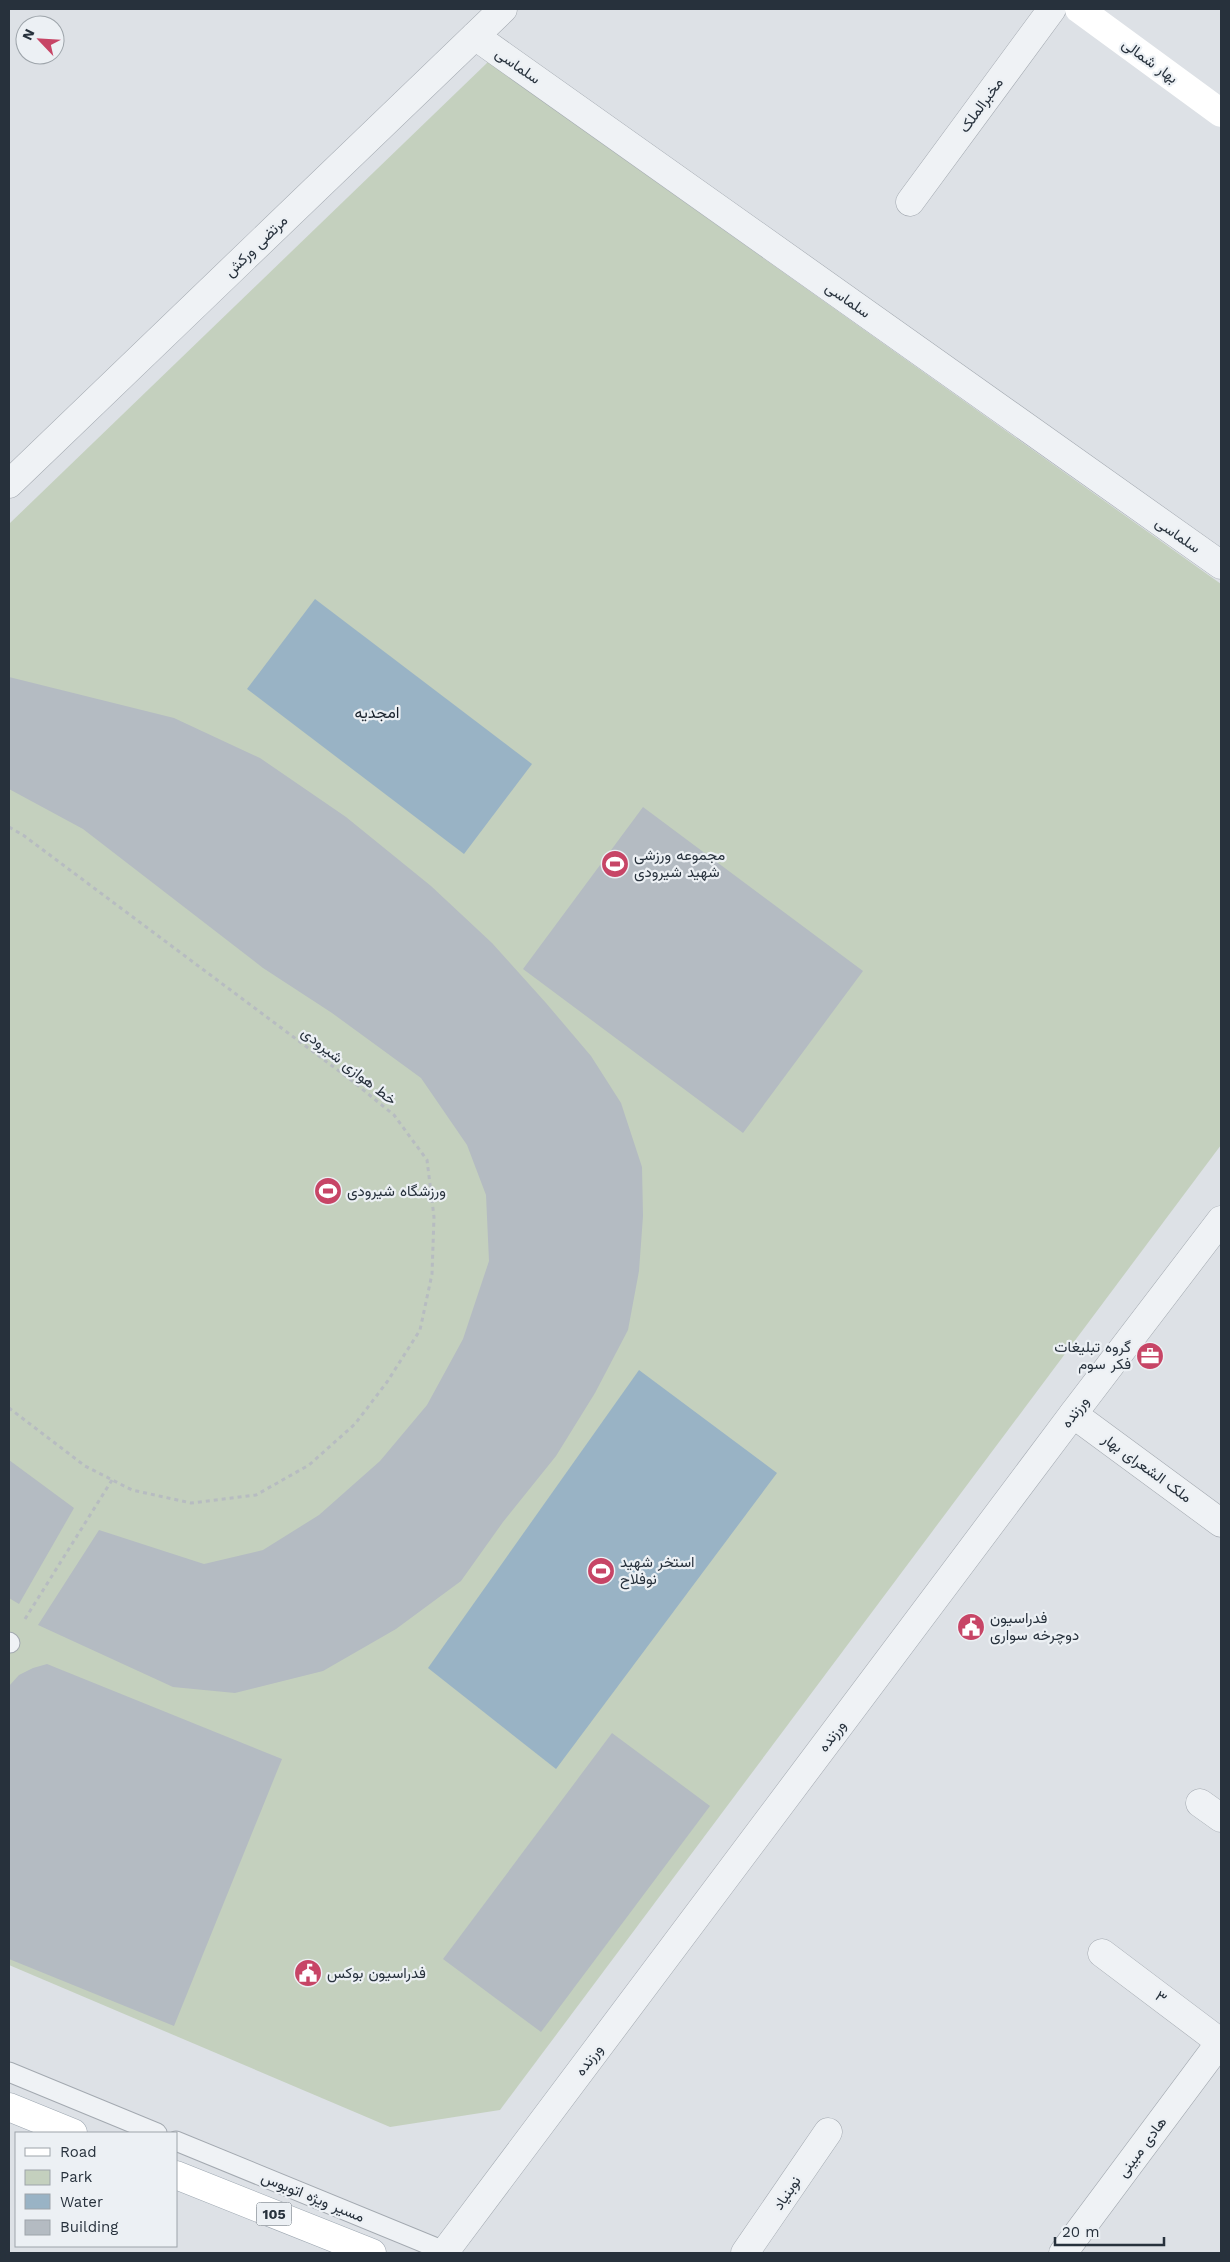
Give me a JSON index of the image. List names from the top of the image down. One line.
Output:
{"streets":{"main road":["بهار شمالی","105"],"street":["سلماسی","مخبرالملک","مرتضی ورکش","ورزنده","ملک الشعرای بهار","۳","هادی مبینی","نوبنیاد"],"lane":["مسیر ویژه اتوبوس"],"path":["خط هوازی شیرودی"]},"crossings":[["سلماسی","مرتضی ورکش"],["ورزنده","ملک الشعرای بهار"],["ورزنده","مسیر ویژه اتوبوس"],["۳","هادی مبینی"]],"districts":["امجدیه"],"places":{"sports":["مجموعه ورزشی شهید شیرودی","ورزشگاه شیرودی","استخر شهید نوفلاح"],"office":["گروه تبلیغات فکر سوم"],"public building":["فدراسیون دوچرخه سواری","فدراسیون بوکس"]},"legend":["Road","Park","Water","Building"],"scale_bar":"20 m","north":"top left"}
